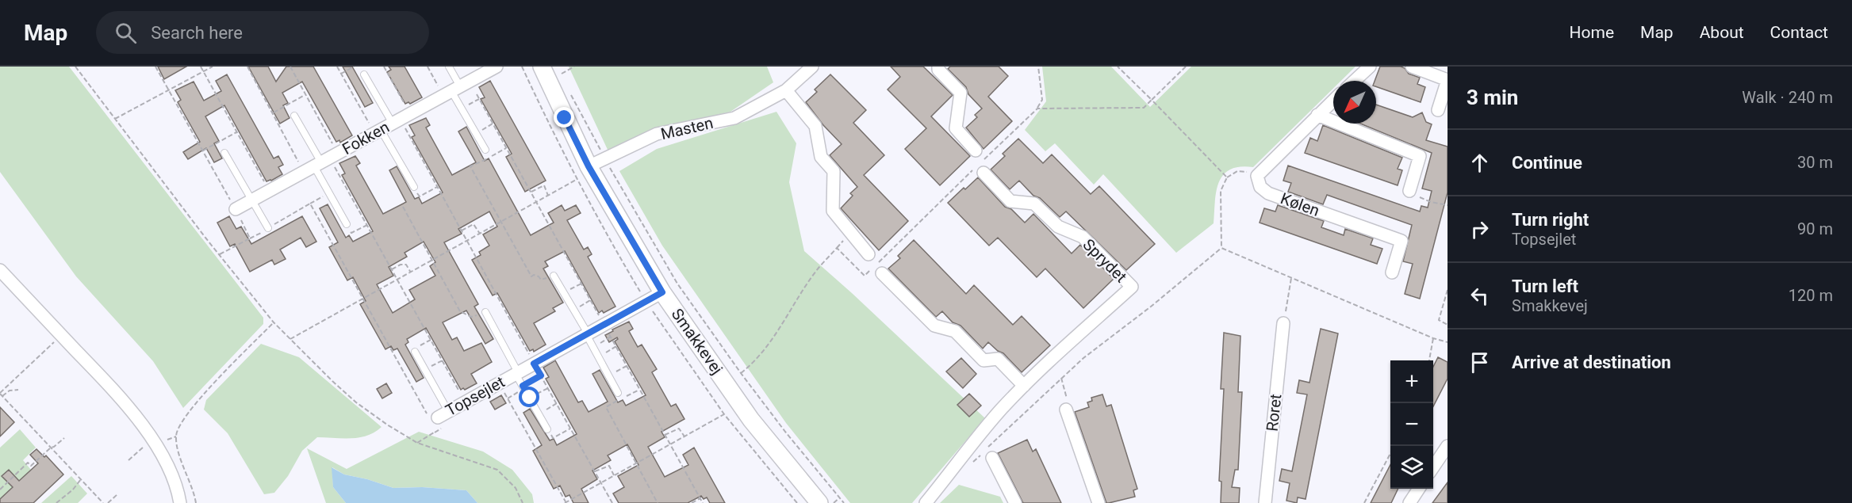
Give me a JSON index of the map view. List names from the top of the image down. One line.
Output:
{"streets":{"street":["Masten","Fokken","Kølen","Sprydet","Smakkevej","Topsejlet","Roret"]},"crossings":[["Masten","Smakkevej"],["Smakkevej","Topsejlet"]],"north":"bottom left","page":{"header":"Map","search":"Search here","nav":["Home","Map","About","Contact"],"heading":["3 min","Walk · 240 m"],"list":[["Continue","30 m"],["Turn right","Topsejlet","90 m"],["Turn left","Smakkevej","120 m"],"Arrive at destination"],"map_buttons":["+","−"]}}
